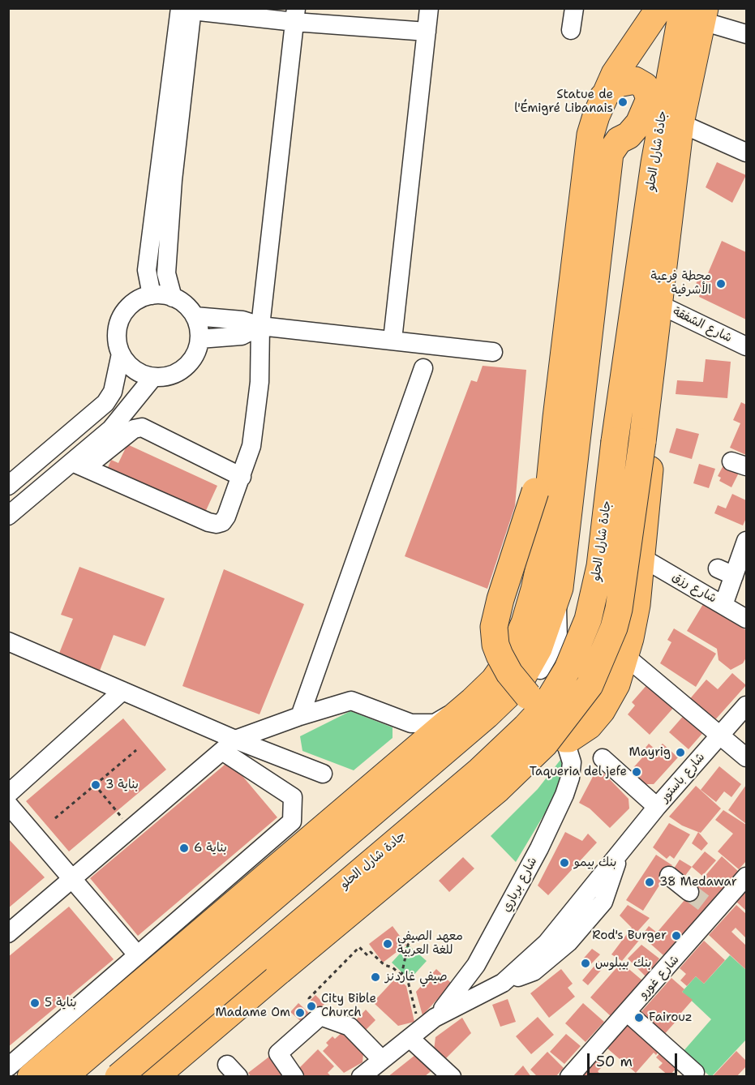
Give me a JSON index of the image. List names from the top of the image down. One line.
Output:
{"streets":{"highway":["جادة شارل الحلو"],"street":["شارع الشفقة","شارع رزق","شارع باستور","شارع برباري","شارع غورو"]},"crossings":[["جادة شارل الحلو","شارع الشفقة"],["شارع باستور","شارع برباري"]],"places":["Statue de l'Émigré Libanais","محطة فرعية الأشرفية","Mayrig","Taqueria del jefe","بناية 3","بناية 6","بنك بيمو","38 Medawar","Rod's Burger","معهد الصيفي للغة العربية","بنك بيبلوس","صيفي غاردنز","بناية 5","City Bible Church","Madame Om","Fairouz"],"scale_bar":"50 m"}
